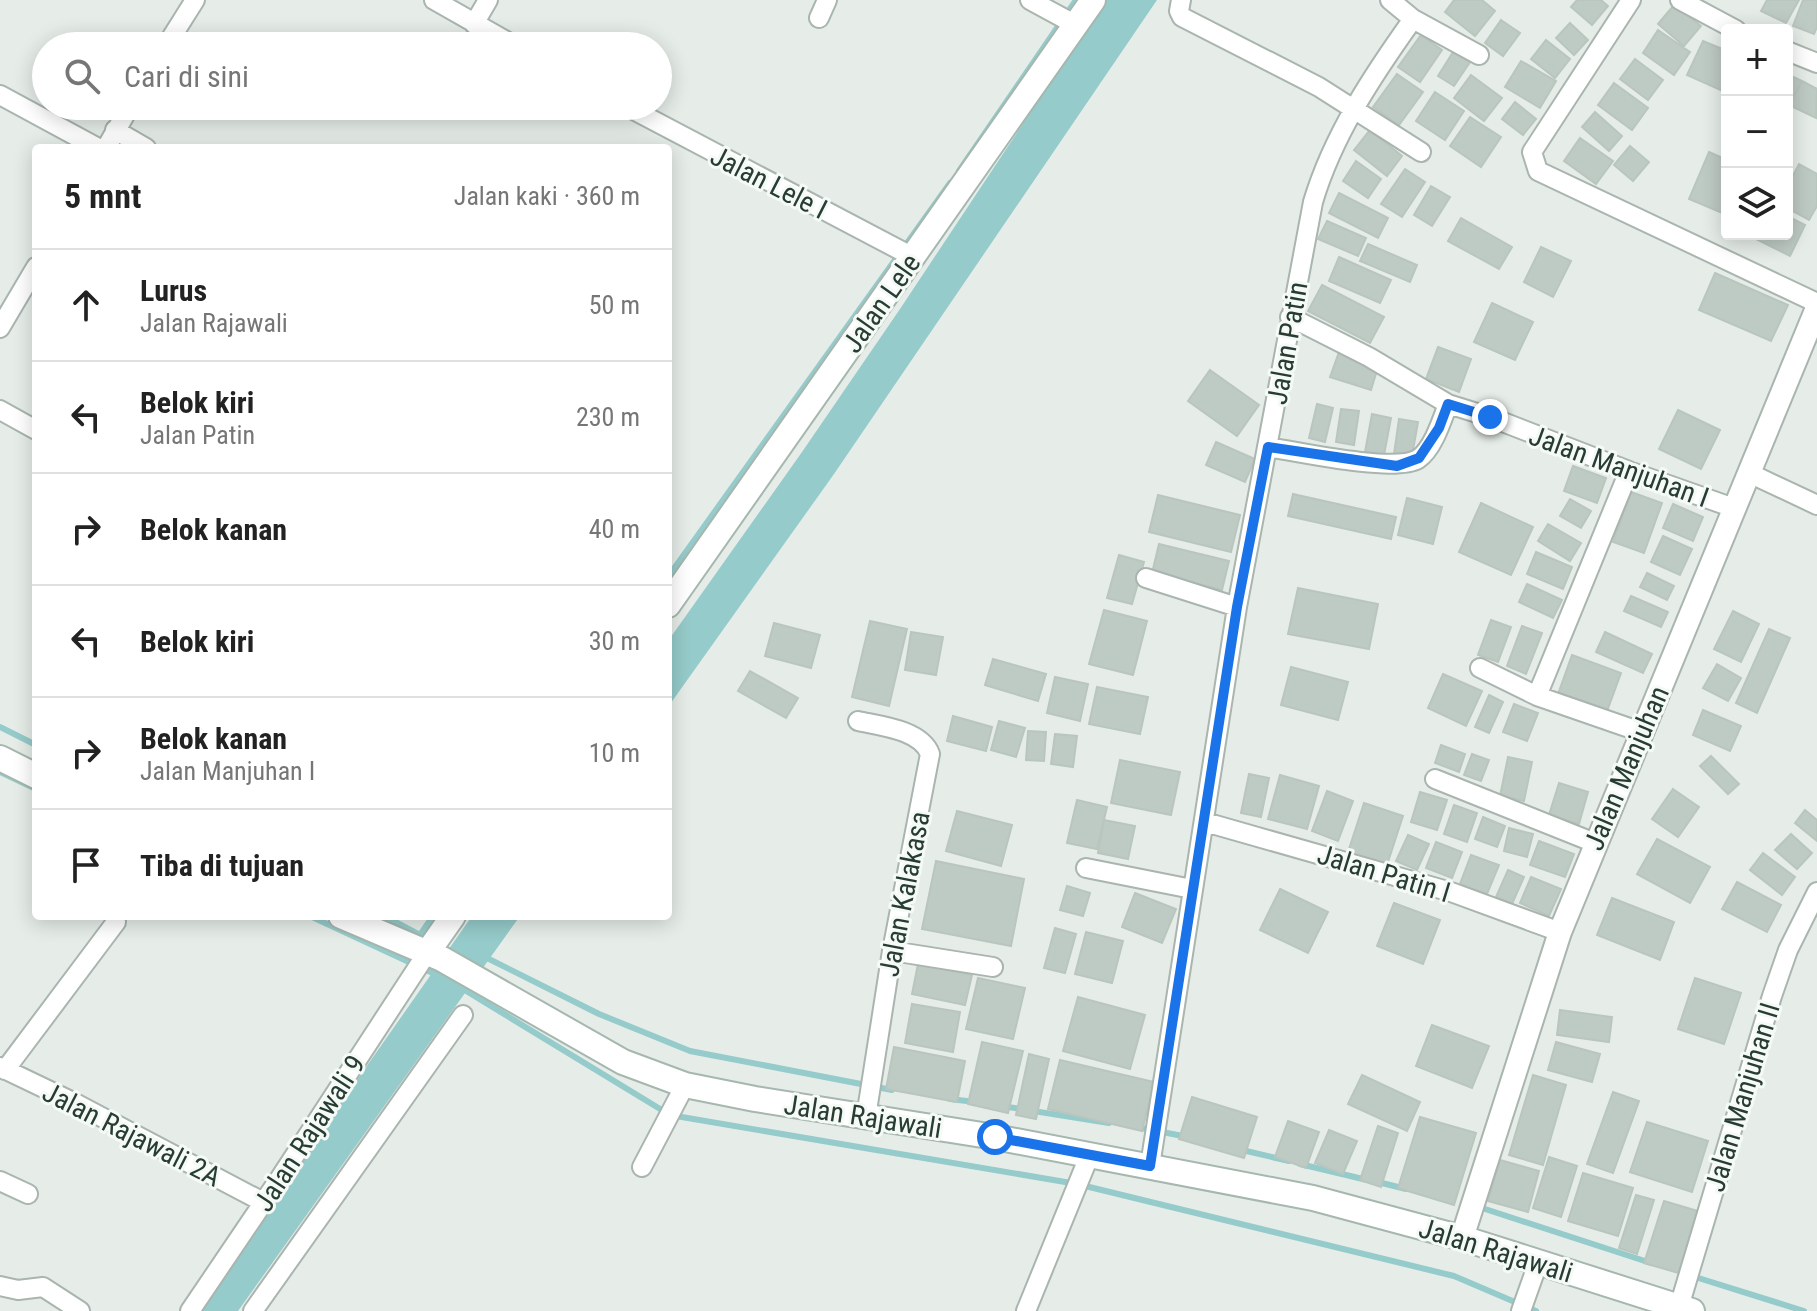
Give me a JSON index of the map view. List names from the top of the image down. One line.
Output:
{"streets":{"main road":["Jalan Lele","Jalan Rajawali"],"street":["Jalan Lele I","Jalan Patin","Jalan Manjuhan I","Jalan Manjuhan","Jalan Patin I","Jalan Kalakasa","Jalan Manjuhan II","Jalan Rajawali 9","Jalan Rajawali 2A"]},"crossings":[["Jalan Lele I","Jalan Lele"],["Jalan Patin","Jalan Manjuhan I"],["Jalan Patin","Jalan Patin I"],["Jalan Patin","Jalan Rajawali"],["Jalan Manjuhan I","Jalan Manjuhan"],["Jalan Manjuhan","Jalan Patin I"],["Jalan Manjuhan","Jalan Rajawali"],["Jalan Kalakasa","Jalan Rajawali"],["Jalan Manjuhan II","Jalan Rajawali"],["Jalan Rajawali","Jalan Rajawali 9"],["Jalan Rajawali 9","Jalan Rajawali 2A"]],"page":{"map_buttons":["+","−"],"search":"Cari di sini","heading":["5 mnt","Jalan kaki · 360 m"],"list":[["Lurus","Jalan Rajawali","50 m"],["Belok kiri","Jalan Patin","230 m"],["Belok kanan","40 m"],["Belok kiri","30 m"],["Belok kanan","Jalan Manjuhan I","10 m"],"Tiba di tujuan"]}}
